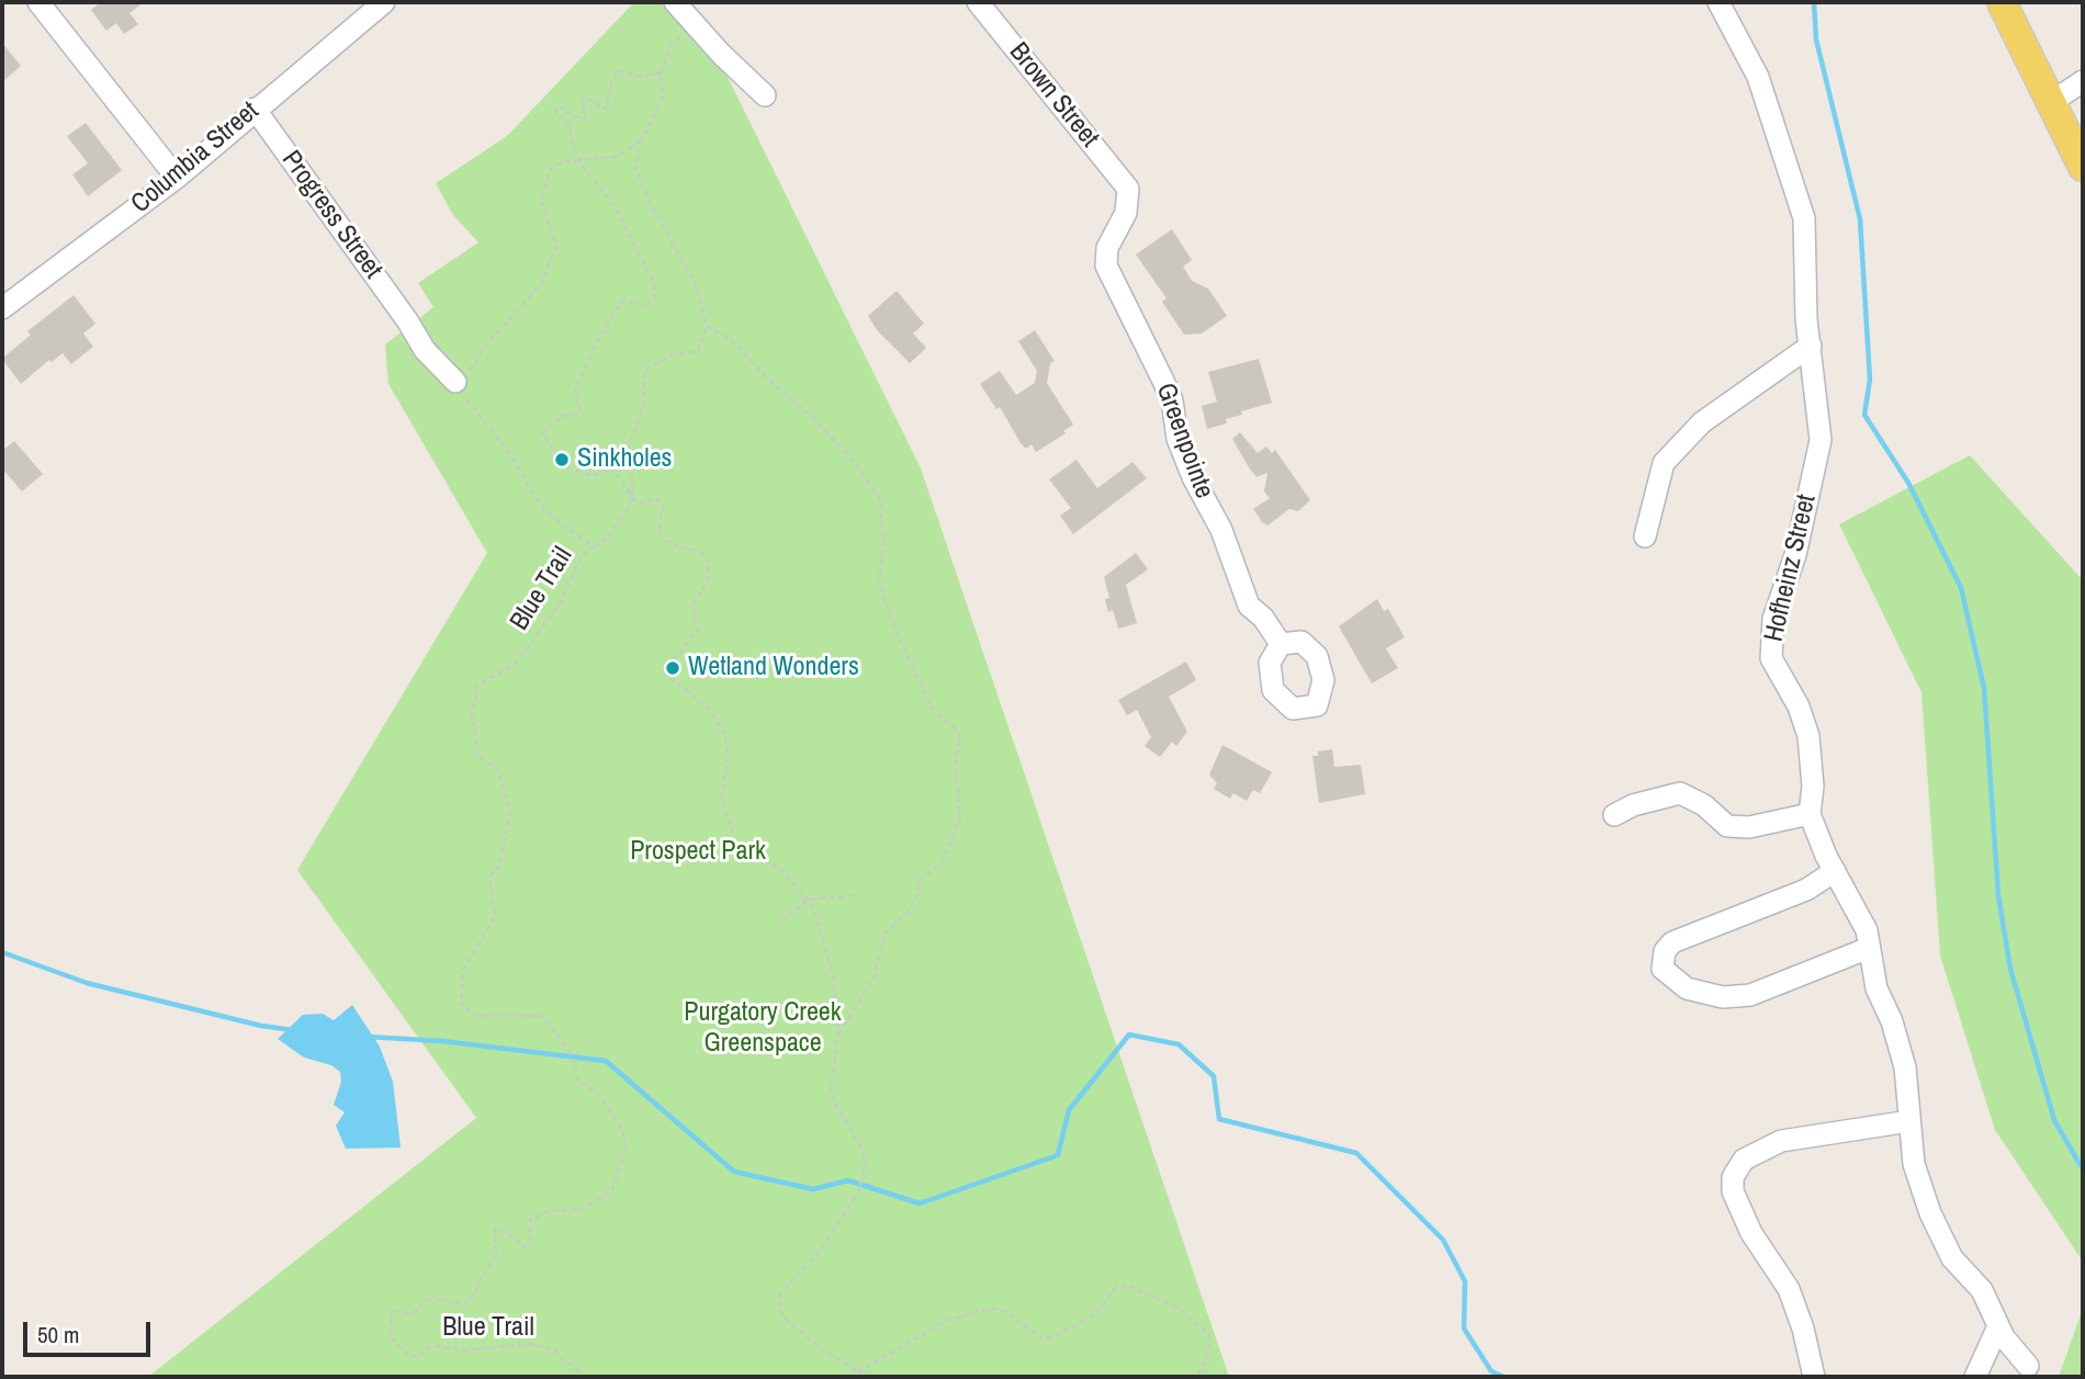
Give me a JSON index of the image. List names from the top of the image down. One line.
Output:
{"streets":{"street":["Brown Street","Columbia Street","Progress Street","Greenpointe","Hofheinz Street"],"path":["Blue Trail"]},"crossings":[["Brown Street","Greenpointe"],["Columbia Street","Progress Street"],["Progress Street","Blue Trail"]],"parks":["Prospect Park","Purgatory Creek Greenspace"],"places":["Sinkholes","Wetland Wonders"],"scale_bar":"50 m"}
